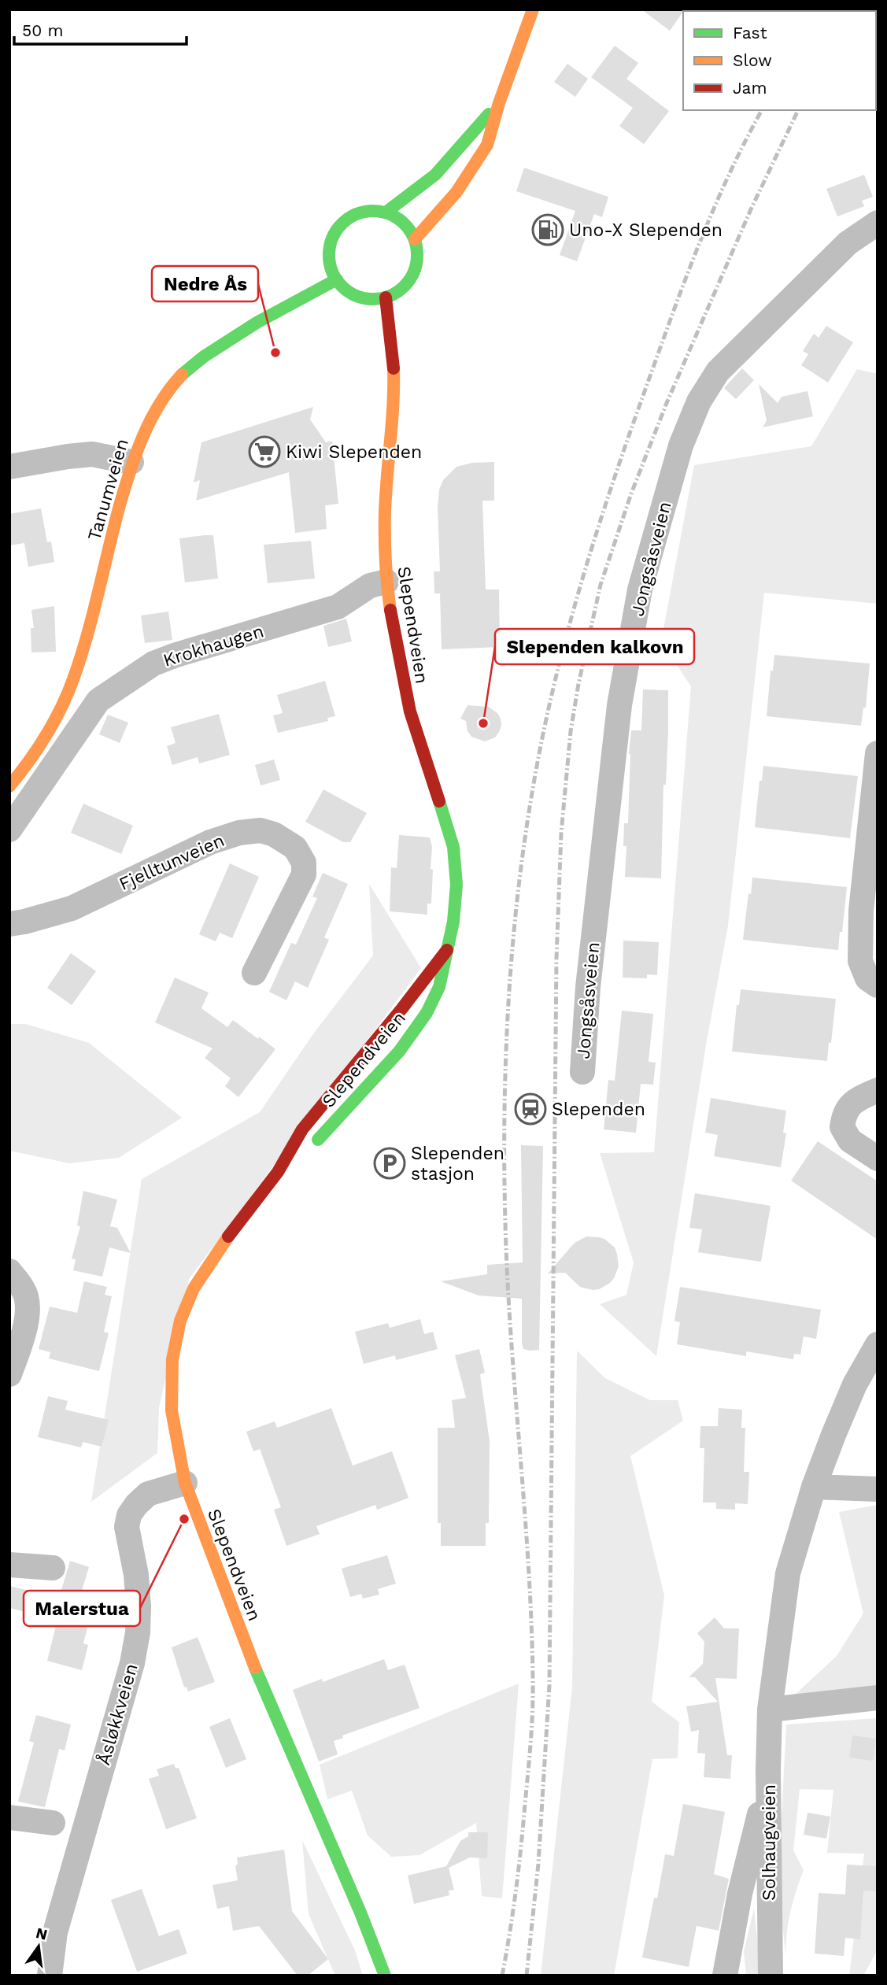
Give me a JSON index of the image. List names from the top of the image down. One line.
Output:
{"streets":{"main road":["Tanumveien","Slependveien"],"street":["Jongsåsveien","Krokhaugen","Fjelltunveien","Åsløkkveien","Solhaugveien"]},"crossings":[["Tanumveien","Slependveien"],["Slependveien","Krokhaugen"],["Slependveien","Åsløkkveien"]],"places":{"fuel station":["Uno-X Slependen"],"other":["Nedre Ås","Slependen kalkovn","Malerstua"],"supermarket":["Kiwi Slependen"],"station":["Slependen"],"parking":["Slependen stasjon"]},"legend":["Fast","Slow","Jam"],"scale_bar":"50 m","north":"top"}
